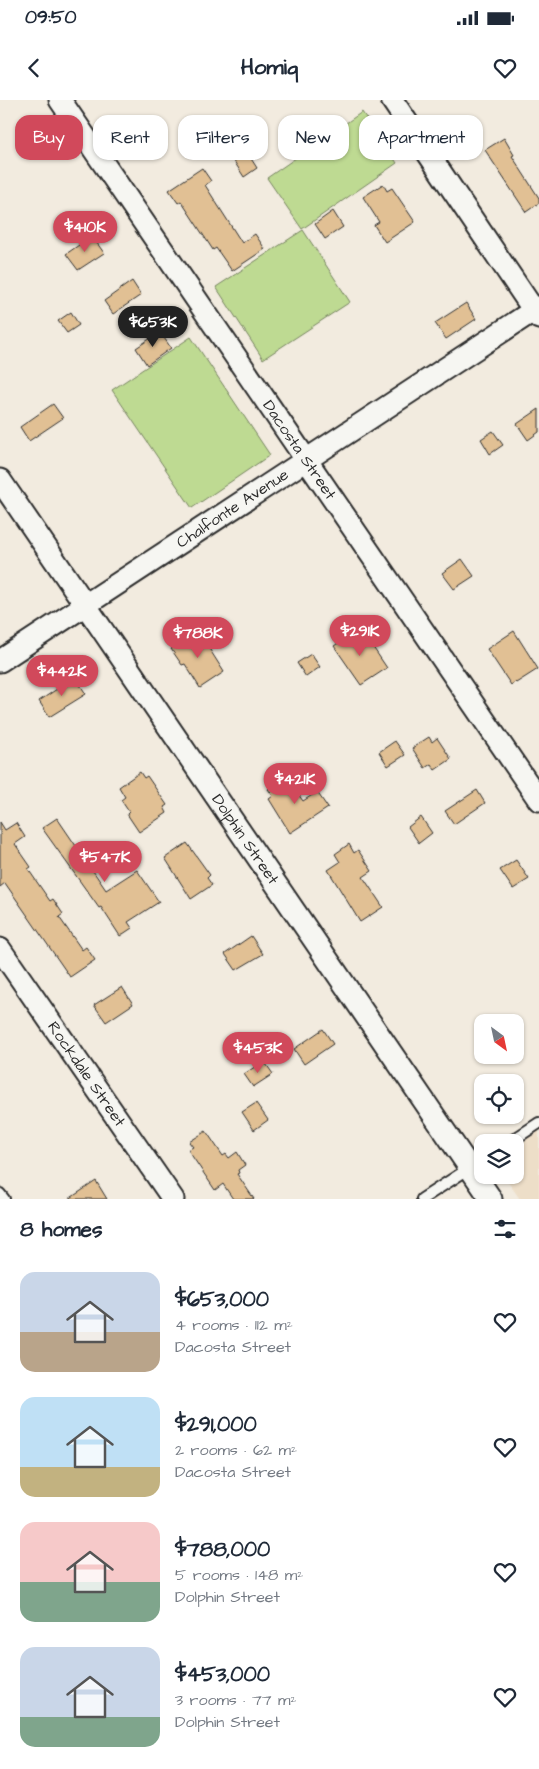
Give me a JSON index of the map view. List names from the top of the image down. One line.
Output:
{"streets":{"street":["Dacosta Street","Chalfonte Avenue","Dolphin Street","Rockdale Street"]},"crossings":[["Dacosta Street","Chalfonte Avenue"],["Chalfonte Avenue","Dolphin Street"]],"north":"bottom right","page":{"status":"09:50","header":"Homiq","chip":["Buy","Rent","Filters","New","Apartment"],"price":["$410K","$653K","$291K","$788K","$442K","$421K","$547K","$453K"],"heading":"8 homes","list":[{"name":"$653,000","note":"4 rooms · 112 m² · Dacosta Street"},{"name":"$291,000","note":"2 rooms · 62 m² · Dacosta Street"},{"name":"$788,000","note":"5 rooms · 148 m² · Dolphin Street"},{"name":"$453,000","note":"3 rooms · 77 m² · Dolphin Street"}]}}
